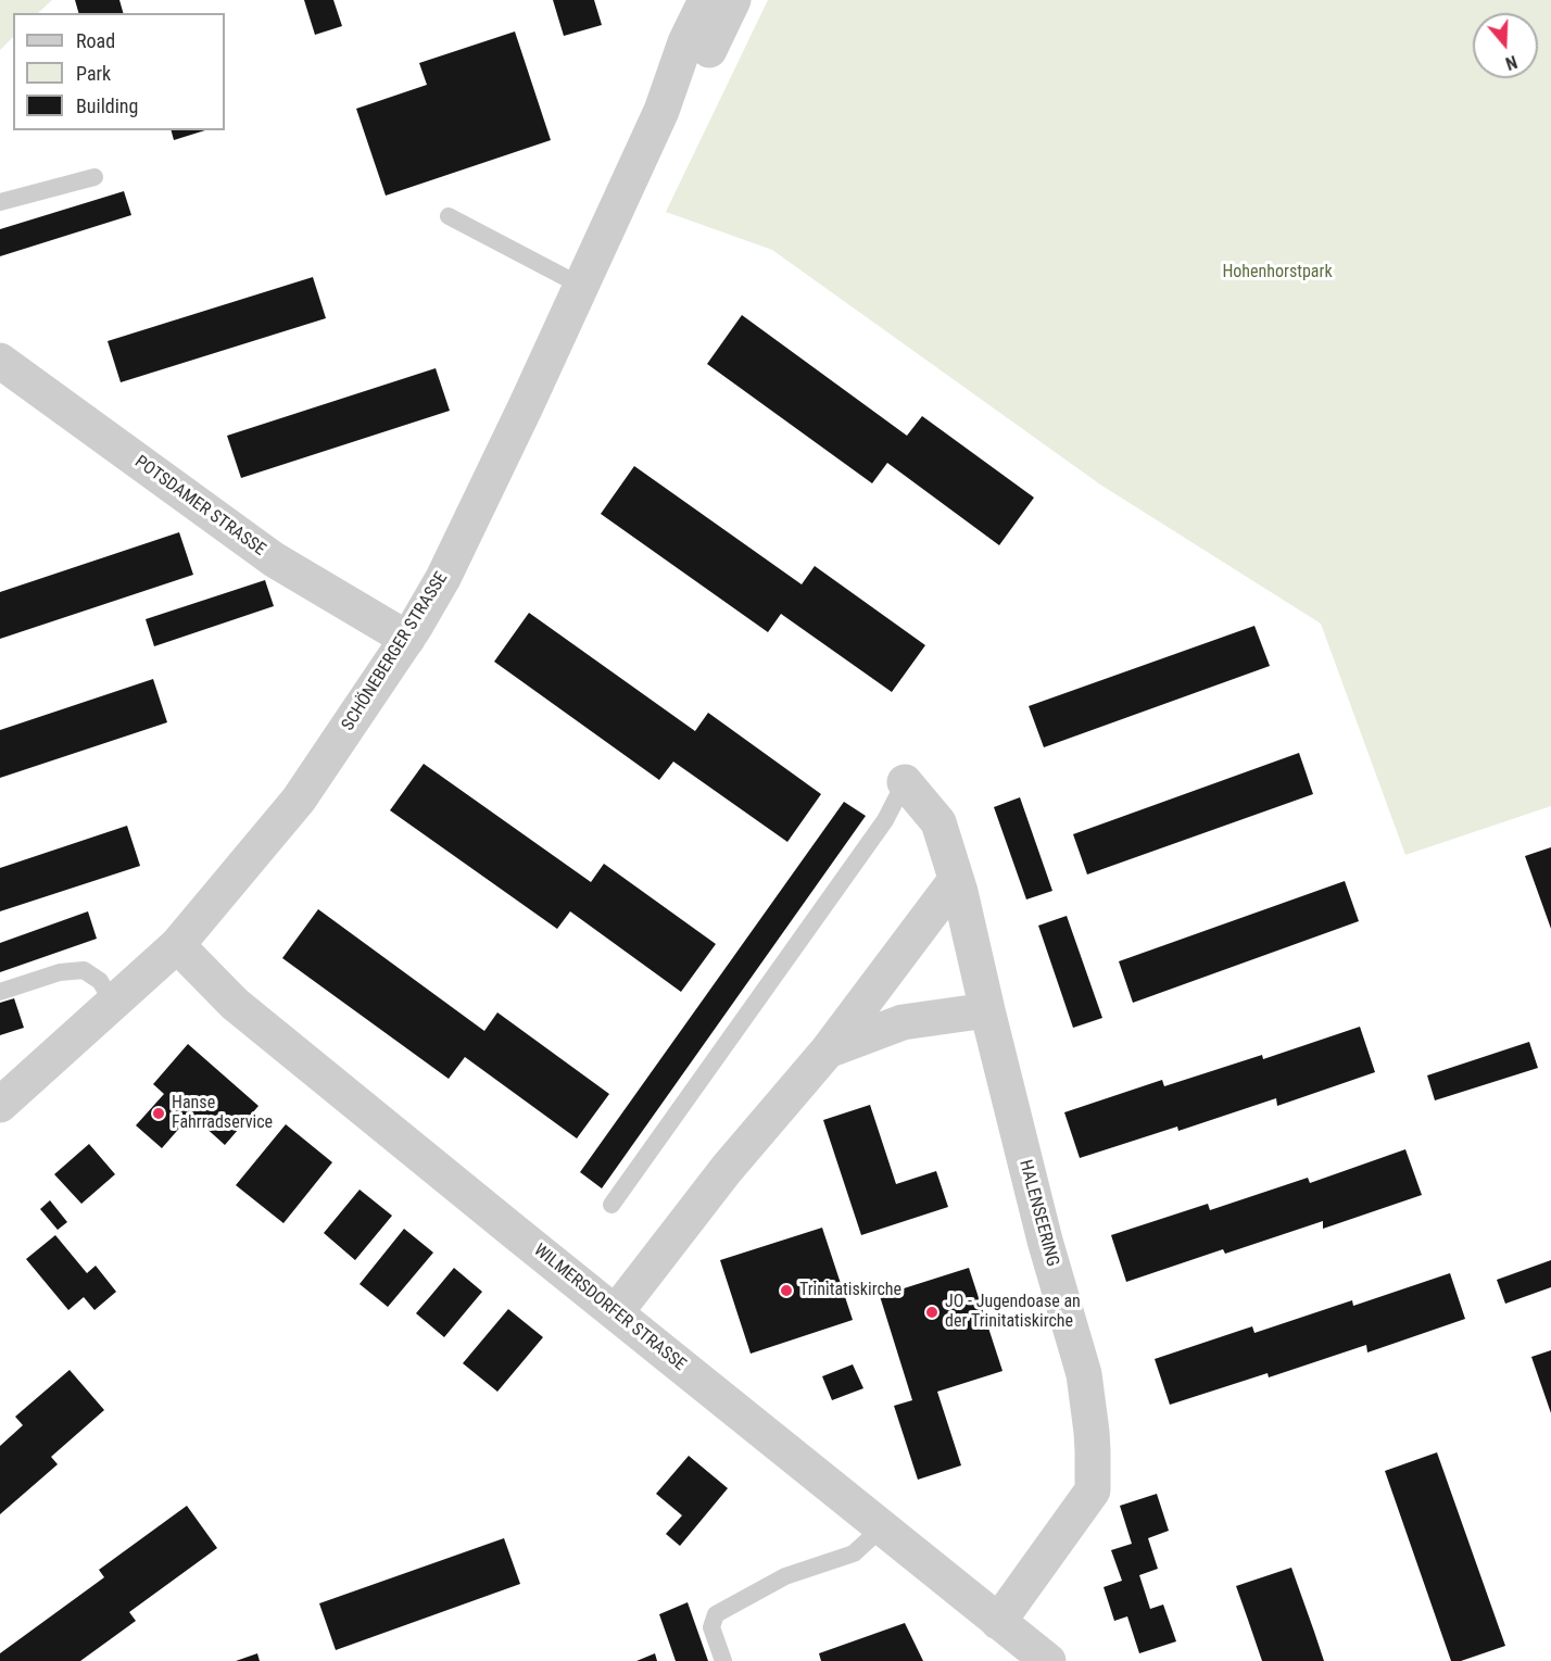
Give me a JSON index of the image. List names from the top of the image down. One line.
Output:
{"streets":{"street":["POTSDAMER STRASSE","SCHÖNEBERGER STRASSE","HALENSEERING","WILMERSDORFER STRASSE"]},"crossings":[["POTSDAMER STRASSE","SCHÖNEBERGER STRASSE"],["SCHÖNEBERGER STRASSE","WILMERSDORFER STRASSE"],["HALENSEERING","WILMERSDORFER STRASSE"]],"parks":["Hohenhorstpark"],"places":["Hanse Fahrradservice","Trinitatiskirche","JO - Jugendoase an der Trinitatiskirche"],"legend":["Road","Park","Building"],"north":"bottom"}
